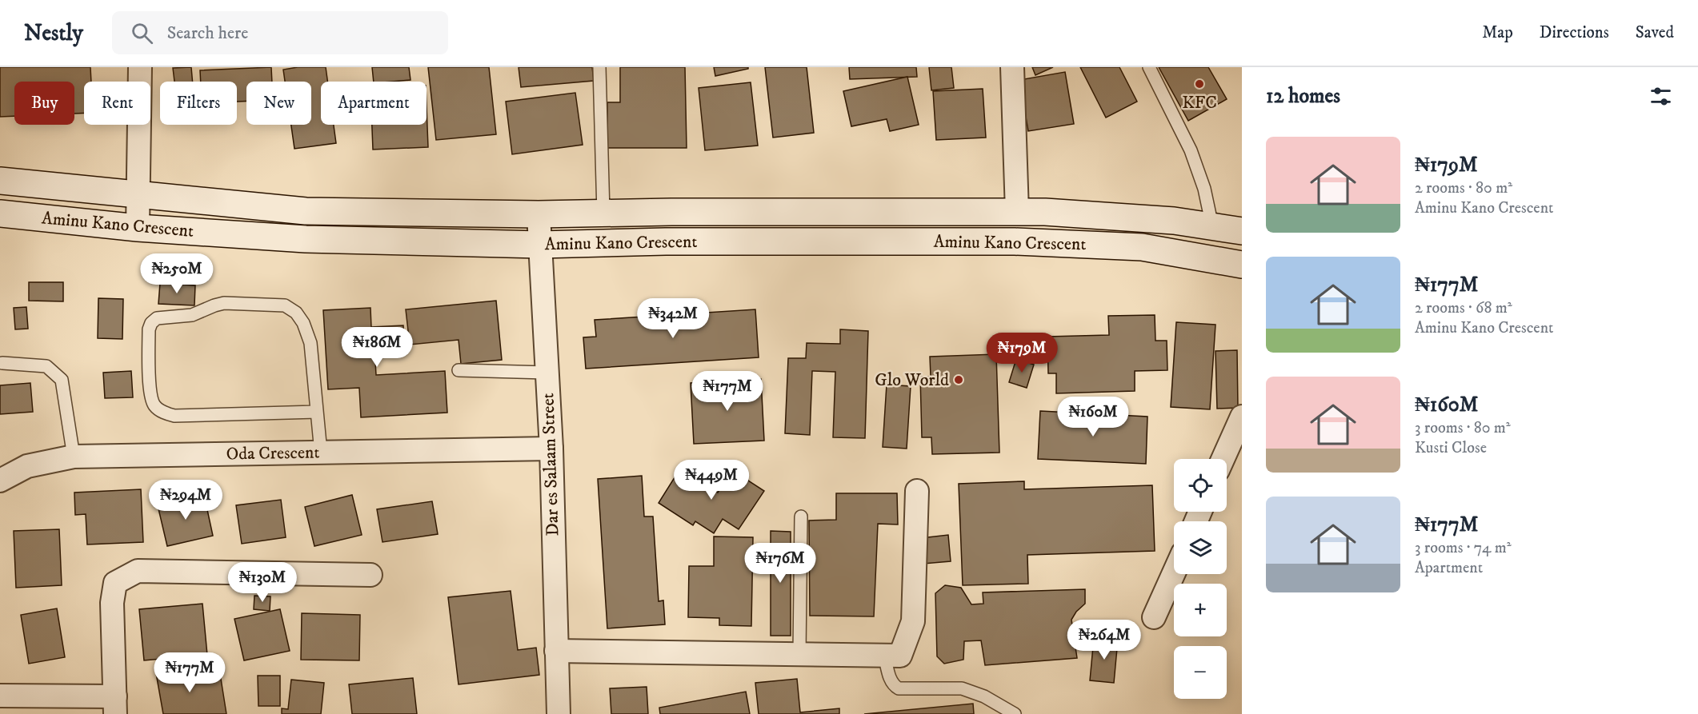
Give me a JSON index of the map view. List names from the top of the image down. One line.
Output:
{"streets":{"street":["Aminu Kano Crescent","Oda Crescent","Dar es Salaam Street"]},"crossings":[["Aminu Kano Crescent","Dar es Salaam Street"],["Oda Crescent","Dar es Salaam Street"]],"places":["KFC","Glo World"],"page":{"header":"Nestly","search":"Search here","nav":["Map","Directions","Saved"],"heading":"12 homes","chip":["Buy","Rent","Filters","New","Apartment"],"list":[{"name":"₦179M","note":"2 rooms · 80 m² · Aminu Kano Crescent"},{"name":"₦177M","note":"2 rooms · 68 m² · Aminu Kano Crescent"},{"name":"₦160M","note":"3 rooms · 80 m² · Kusti Close"},{"name":"₦177M","note":"3 rooms · 74 m² · Apartment"}],"price":["₦250M","₦342M","₦186M","₦179M","₦177M","₦160M","₦449M","₦294M","₦176M","₦130M","₦264M","₦177M"],"map_buttons":["+","−"]}}
